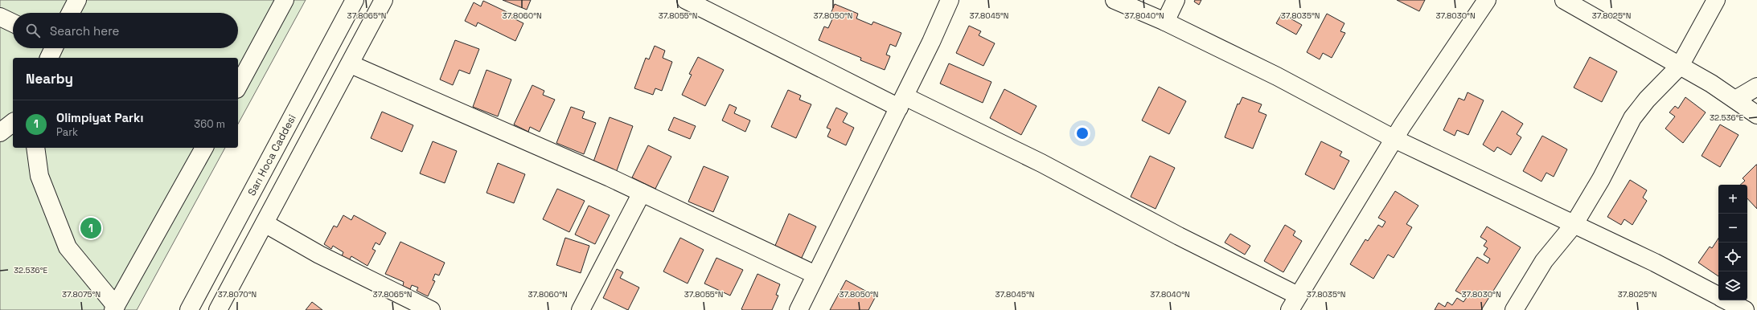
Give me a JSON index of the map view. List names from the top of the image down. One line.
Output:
{"streets":{"street":["Sarı Hoca Caddesi"]},"page":{"search":"Search here","heading":"Nearby","list":[{"mark":"1","name":"Olimpiyat Parkı","note":"Park","value":"360 m"}],"map_buttons":["+","−"],"pins":"1"},"coordinates":["37.8065°N","37.8060°N","37.8055°N","37.8050°N","37.8045°N","37.8040°N","37.8035°N","37.8030°N","37.8025°N","32.536°E","37.8075°N","37.8070°N"]}
